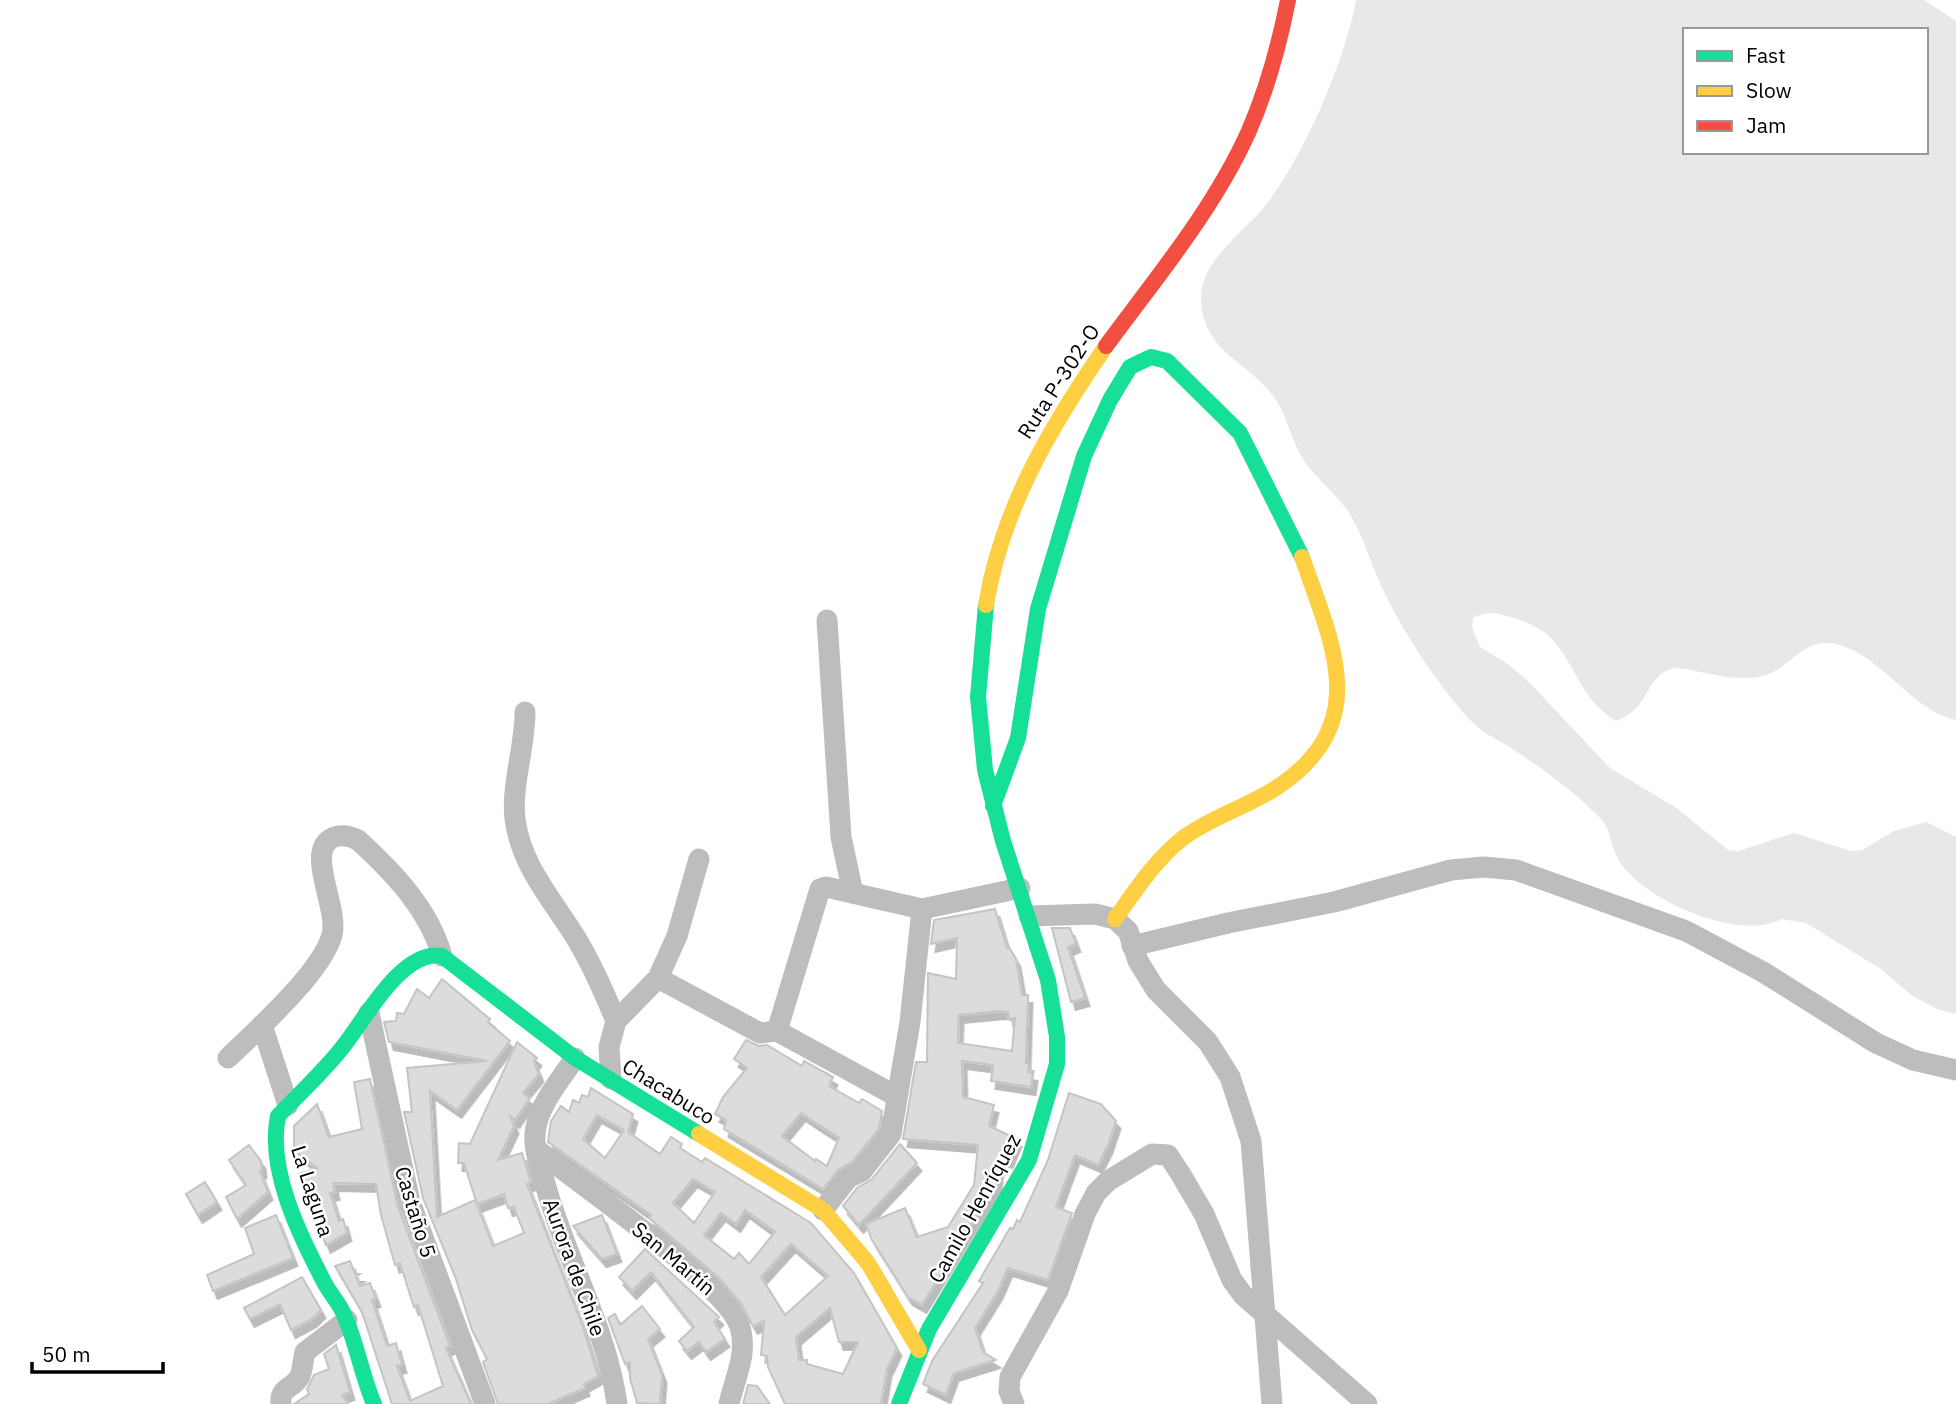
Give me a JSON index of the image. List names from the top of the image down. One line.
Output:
{"streets":{"street":["Ruta P-302-O","Chacabuco","La Laguna","Camilo Henríquez","Castaño 5","San Martín","Aurora de Chile"]},"crossings":[["Ruta P-302-O","Camilo Henríquez"],["Chacabuco","Camilo Henríquez"],["La Laguna","Castaño 5"],["San Martín","Aurora de Chile"]],"legend":["Fast","Slow","Jam"],"scale_bar":"50 m"}
